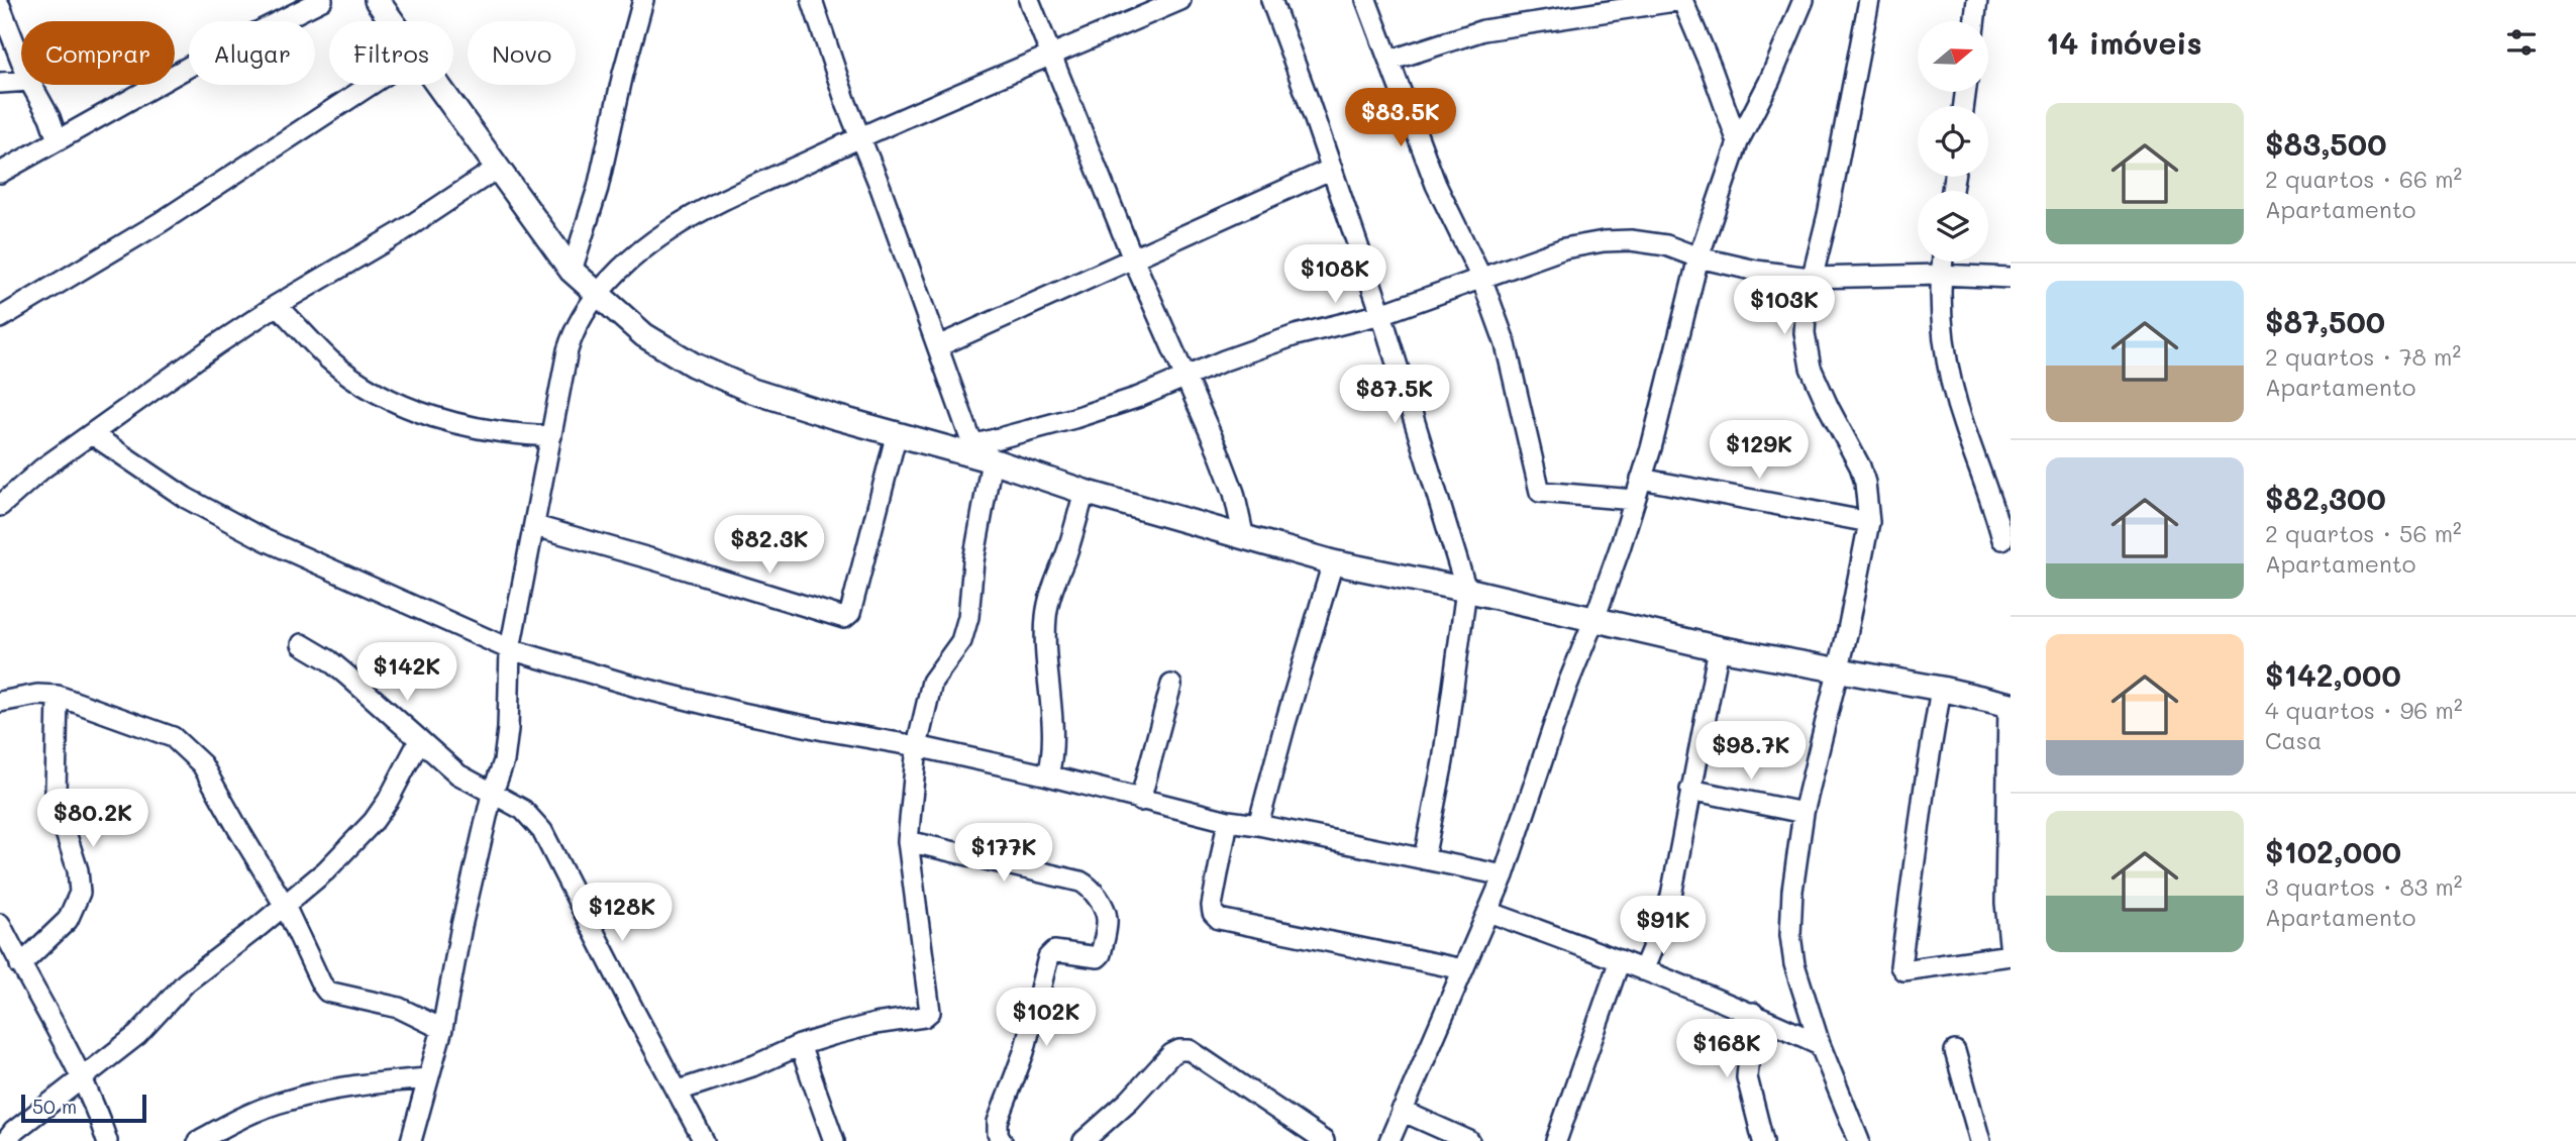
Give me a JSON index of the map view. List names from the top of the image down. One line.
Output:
{"scale_bar":"50 m","north":"right","page":{"heading":"14 imóveis","chip":["Comprar","Alugar","Filtros","Novo"],"list":[{"name":"$83,500","note":"2 quartos · 66 m² · Apartamento"},{"name":"$87,500","note":"2 quartos · 78 m² · Apartamento"},{"name":"$82,300","note":"2 quartos · 56 m² · Apartamento"},{"name":"$142,000","note":"4 quartos · 96 m² · Casa"},{"name":"$102,000","note":"3 quartos · 83 m² · Apartamento"}],"price":["$83.5K","$108K","$103K","$87.5K","$129K","$82.3K","$142K","$98.7K","$80.2K","$177K","$128K","$91K","$102K","$168K"],"scale":"50 m"}}
